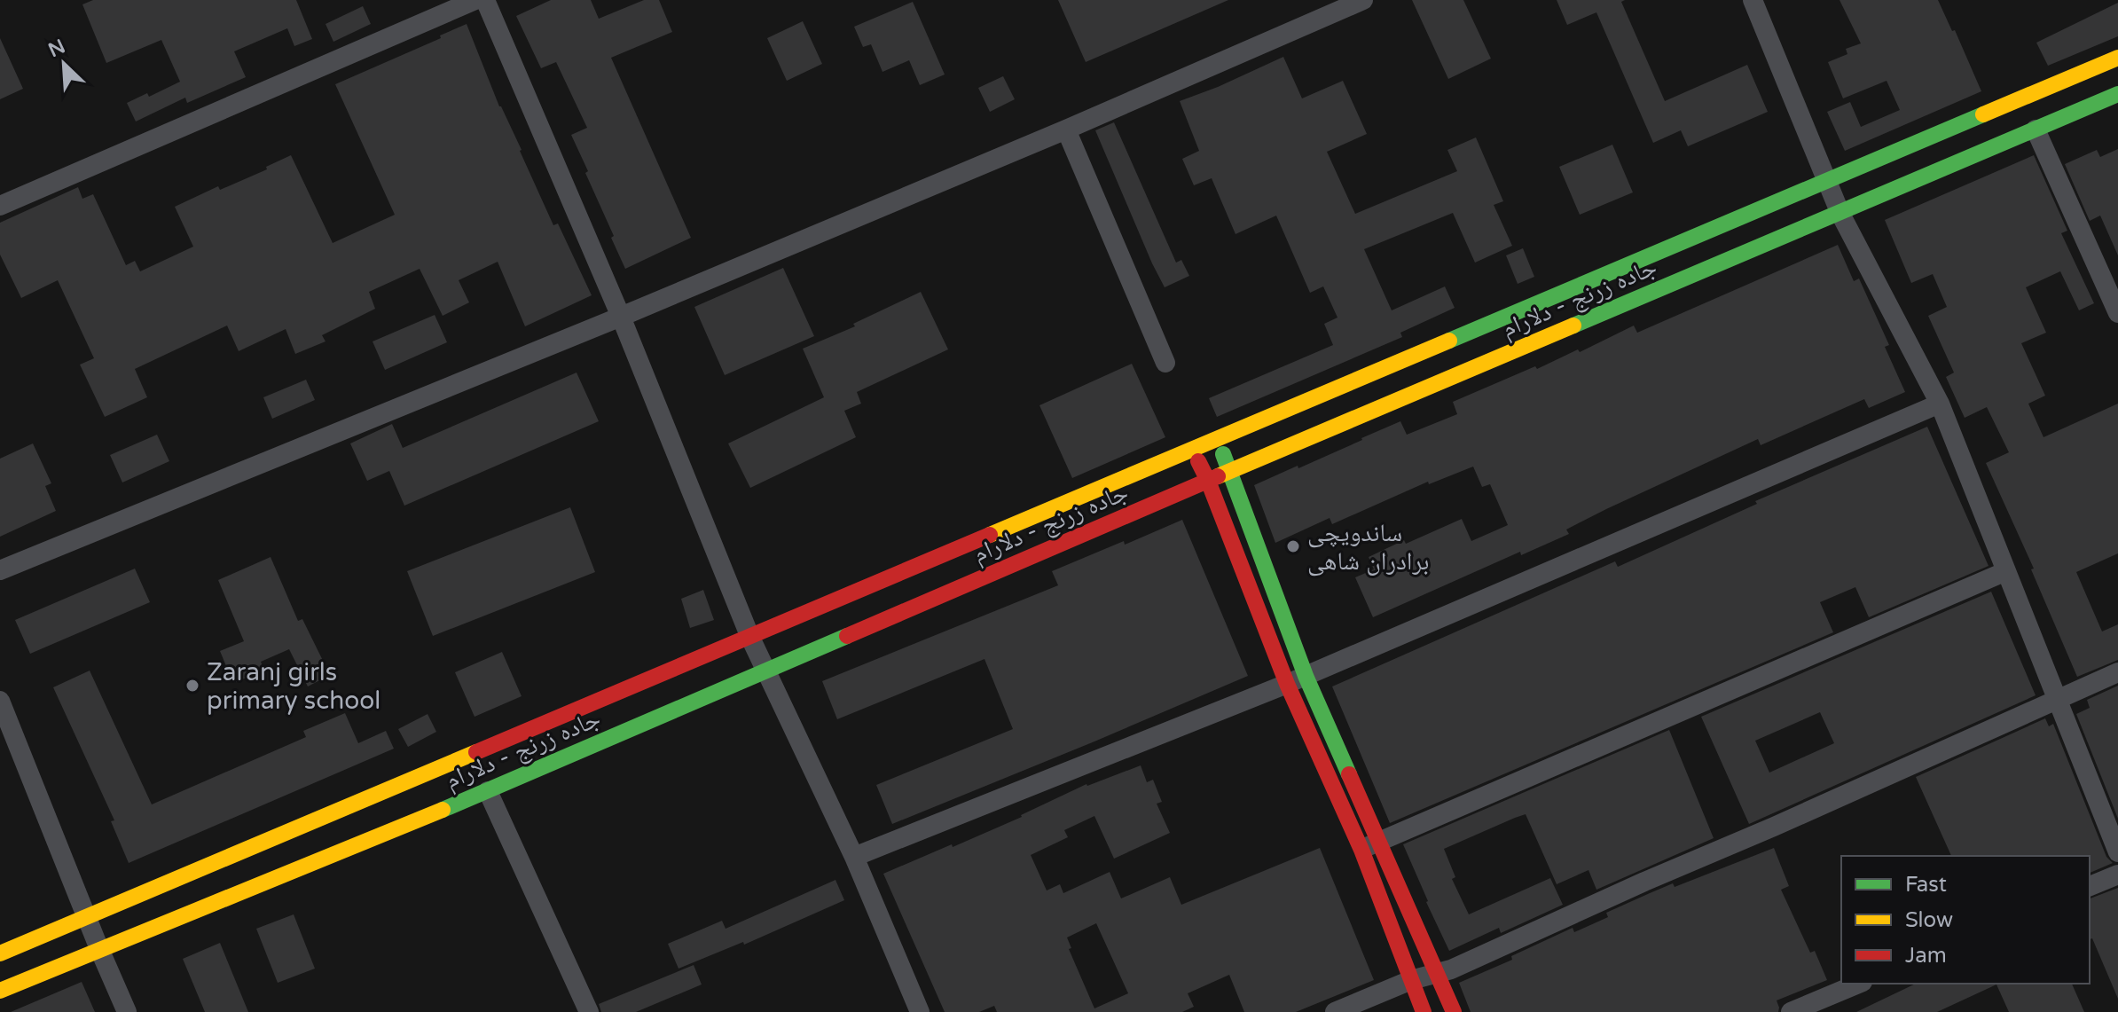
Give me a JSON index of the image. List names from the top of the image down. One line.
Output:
{"streets":{"main road":["جاده زرنج - دلارام"]},"places":["ساندویچی برادران شاهی","Zaranj girls primary school"],"legend":["Fast","Slow","Jam"],"north":"top left"}
